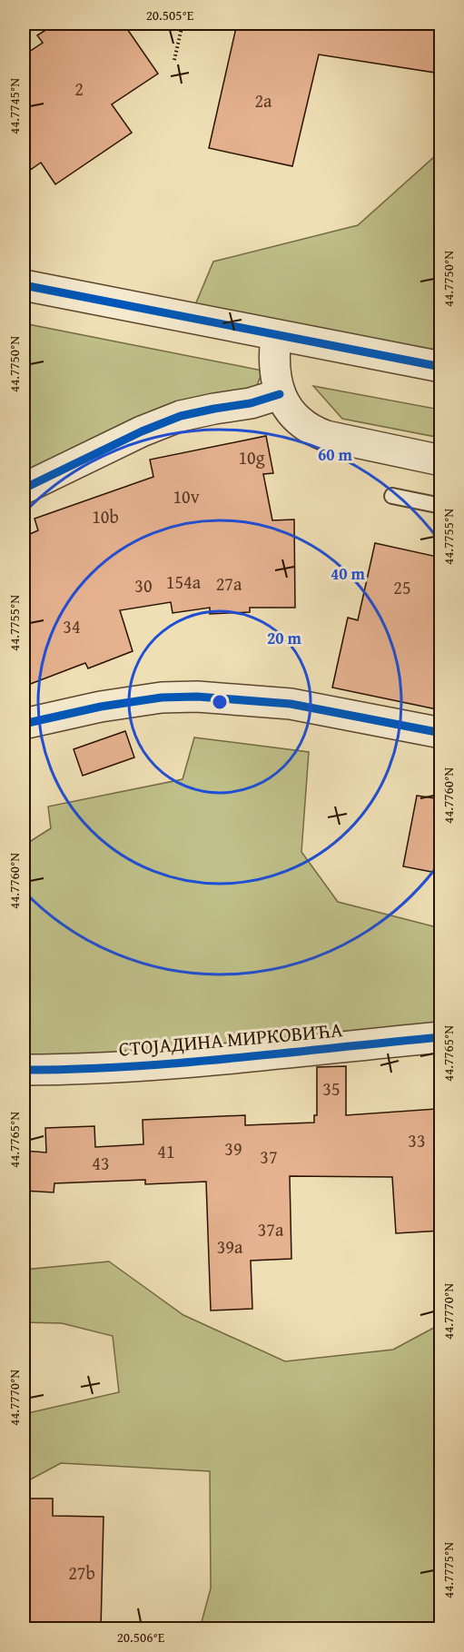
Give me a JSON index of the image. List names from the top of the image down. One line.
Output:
{"streets":{"street":["СТОЈАДИНА МИРКОВИЋА"]},"house_numbers":["2","2a","10g","10v","10b","154a","27a","30","25","34","35","33","39","41","37","43","37a","39a","27b"],"coordinates":["20.505°E","44.7745°N","44.7750°N","44.7755°N","44.7760°N","44.7765°N","44.7770°N","44.7775°N","20.506°E"],"rings":["60 m","40 m","20 m"]}
